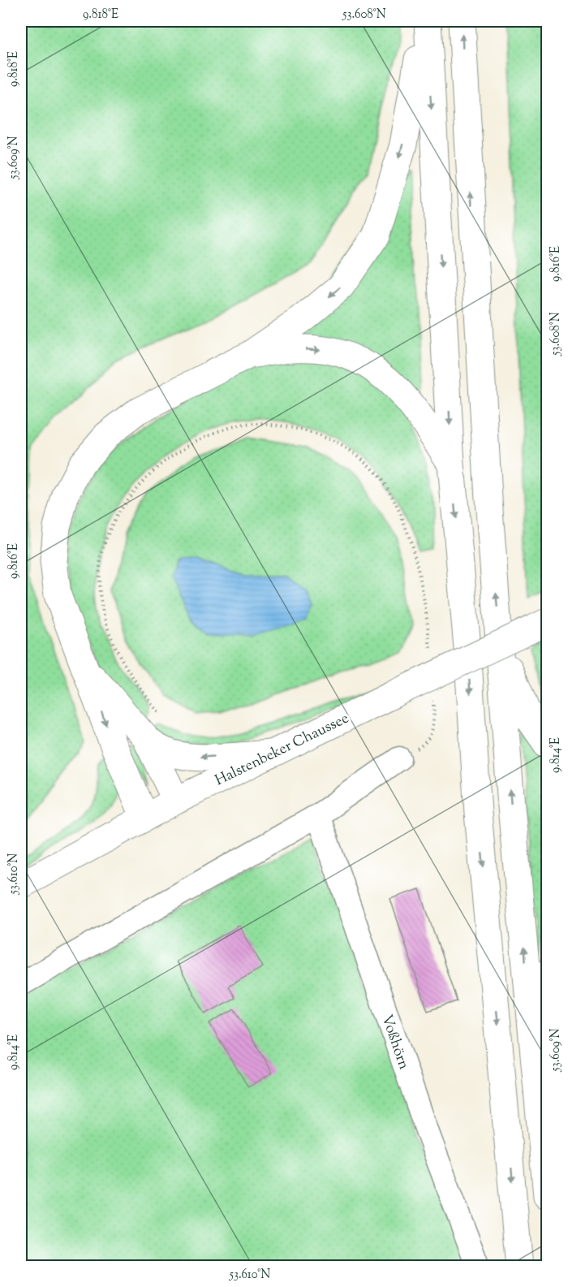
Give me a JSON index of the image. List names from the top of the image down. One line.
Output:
{"streets":{"main road":["Halstenbeker Chaussee"],"street":["Voßhörn"]},"coordinates":["9.818°E","53.608°N","53.609°N","9.816°E","9.814°E","53.610°N"]}
